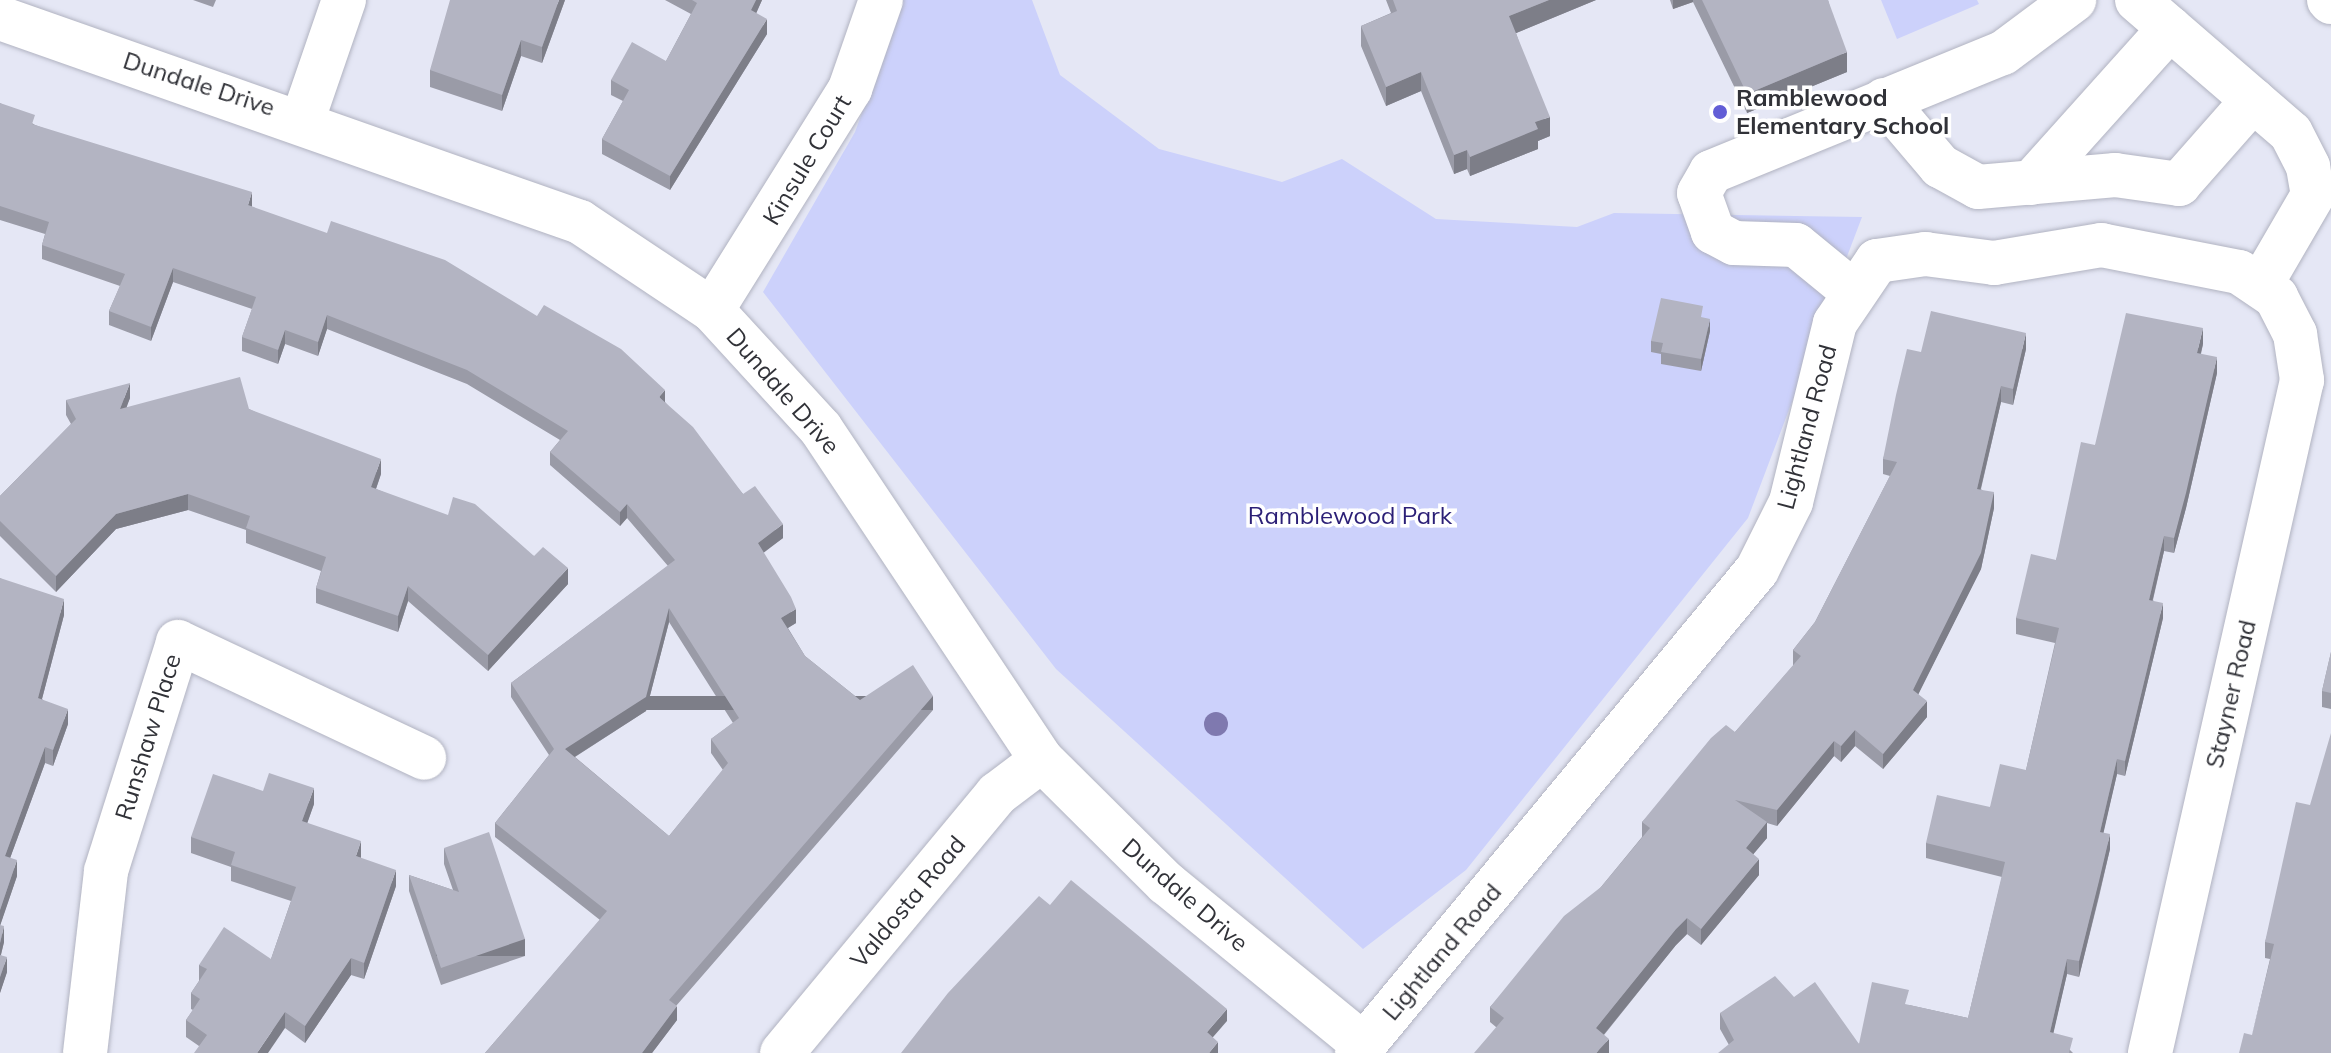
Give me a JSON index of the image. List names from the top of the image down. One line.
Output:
{"streets":{"street":["Dundale Drive","Kinsule Court","Lightland Road","Stayner Road","Runshaw Place","Valdosta Road"]},"crossings":[["Dundale Drive","Kinsule Court"],["Dundale Drive","Lightland Road"],["Dundale Drive","Valdosta Road"],["Lightland Road","Stayner Road"]],"parks":["Ramblewood Park"],"places":["Ramblewood Elementary School"]}
